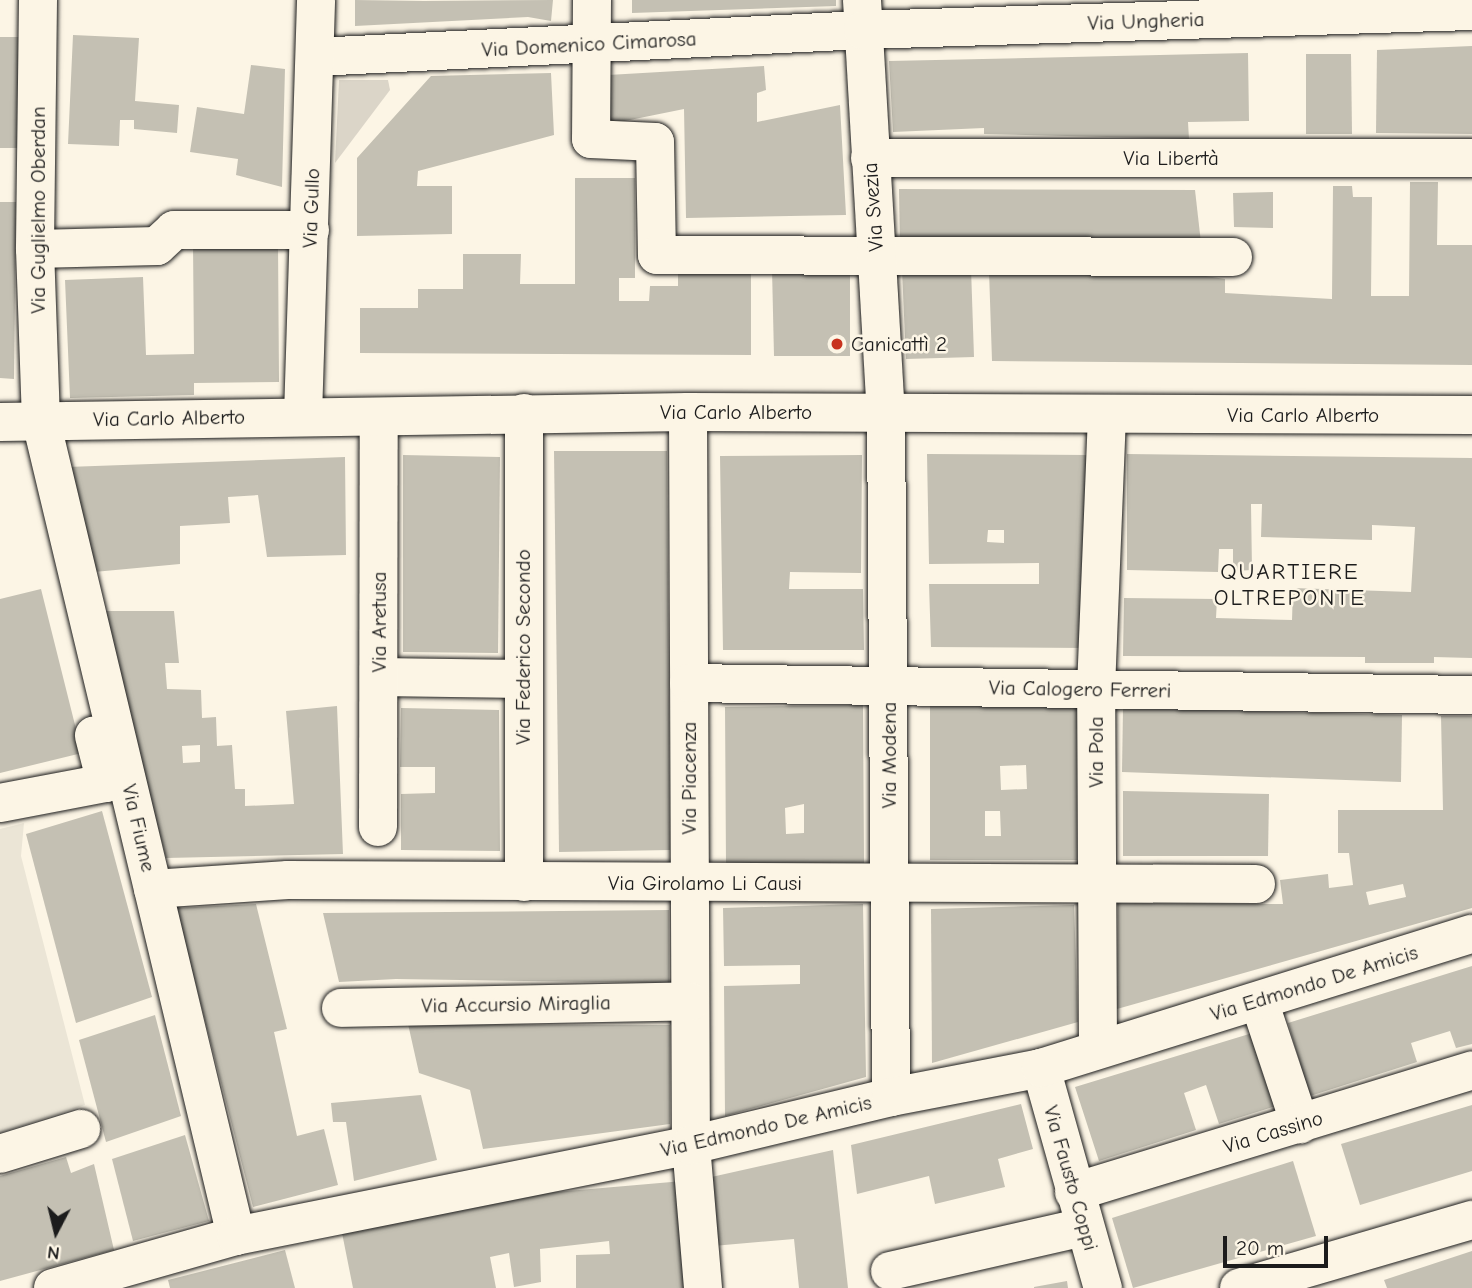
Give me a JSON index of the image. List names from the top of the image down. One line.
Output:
{"streets":{"street":["Via Ungheria","Via Domenico Cimarosa","Via Libertà","Via Svezia","Via Gullo","Via Guglielmo Oberdan","Via Carlo Alberto","Via Aretusa","Via Federico Secondo","Via Calogero Ferreri","Via Pola","Via Modena","Via Piacenza","Via Fiume","Via Girolamo Li Causi","Via Edmondo De Amicis","Via Accursio Miraglia","Via Cassino","Via Fausto Coppi"]},"crossings":[["Via Ungheria","Via Domenico Cimarosa"],["Via Ungheria","Via Svezia"],["Via Domenico Cimarosa","Via Svezia"],["Via Domenico Cimarosa","Via Gullo"],["Via Libertà","Via Svezia"],["Via Svezia","Via Carlo Alberto"],["Via Svezia","Via Modena"],["Via Gullo","Via Carlo Alberto"],["Via Guglielmo Oberdan","Via Carlo Alberto"],["Via Guglielmo Oberdan","Via Fiume"],["Via Carlo Alberto","Via Aretusa"],["Via Carlo Alberto","Via Federico Secondo"],["Via Carlo Alberto","Via Pola"],["Via Carlo Alberto","Via Modena"],["Via Carlo Alberto","Via Piacenza"],["Via Carlo Alberto","Via Fiume"],["Via Federico Secondo","Via Girolamo Li Causi"],["Via Calogero Ferreri","Via Pola"],["Via Calogero Ferreri","Via Modena"],["Via Calogero Ferreri","Via Piacenza"],["Via Pola","Via Girolamo Li Causi"],["Via Pola","Via Edmondo De Amicis"],["Via Modena","Via Girolamo Li Causi"],["Via Modena","Via Edmondo De Amicis"],["Via Piacenza","Via Girolamo Li Causi"],["Via Piacenza","Via Edmondo De Amicis"],["Via Piacenza","Via Accursio Miraglia"],["Via Fiume","Via Girolamo Li Causi"],["Via Fiume","Via Edmondo De Amicis"],["Via Edmondo De Amicis","Via Fausto Coppi"],["Via Cassino","Via Fausto Coppi"]],"districts":["QUARTIERE OLTREPONTE"],"places":["Canicattì 2"],"scale_bar":"20 m","north":"bottom"}
